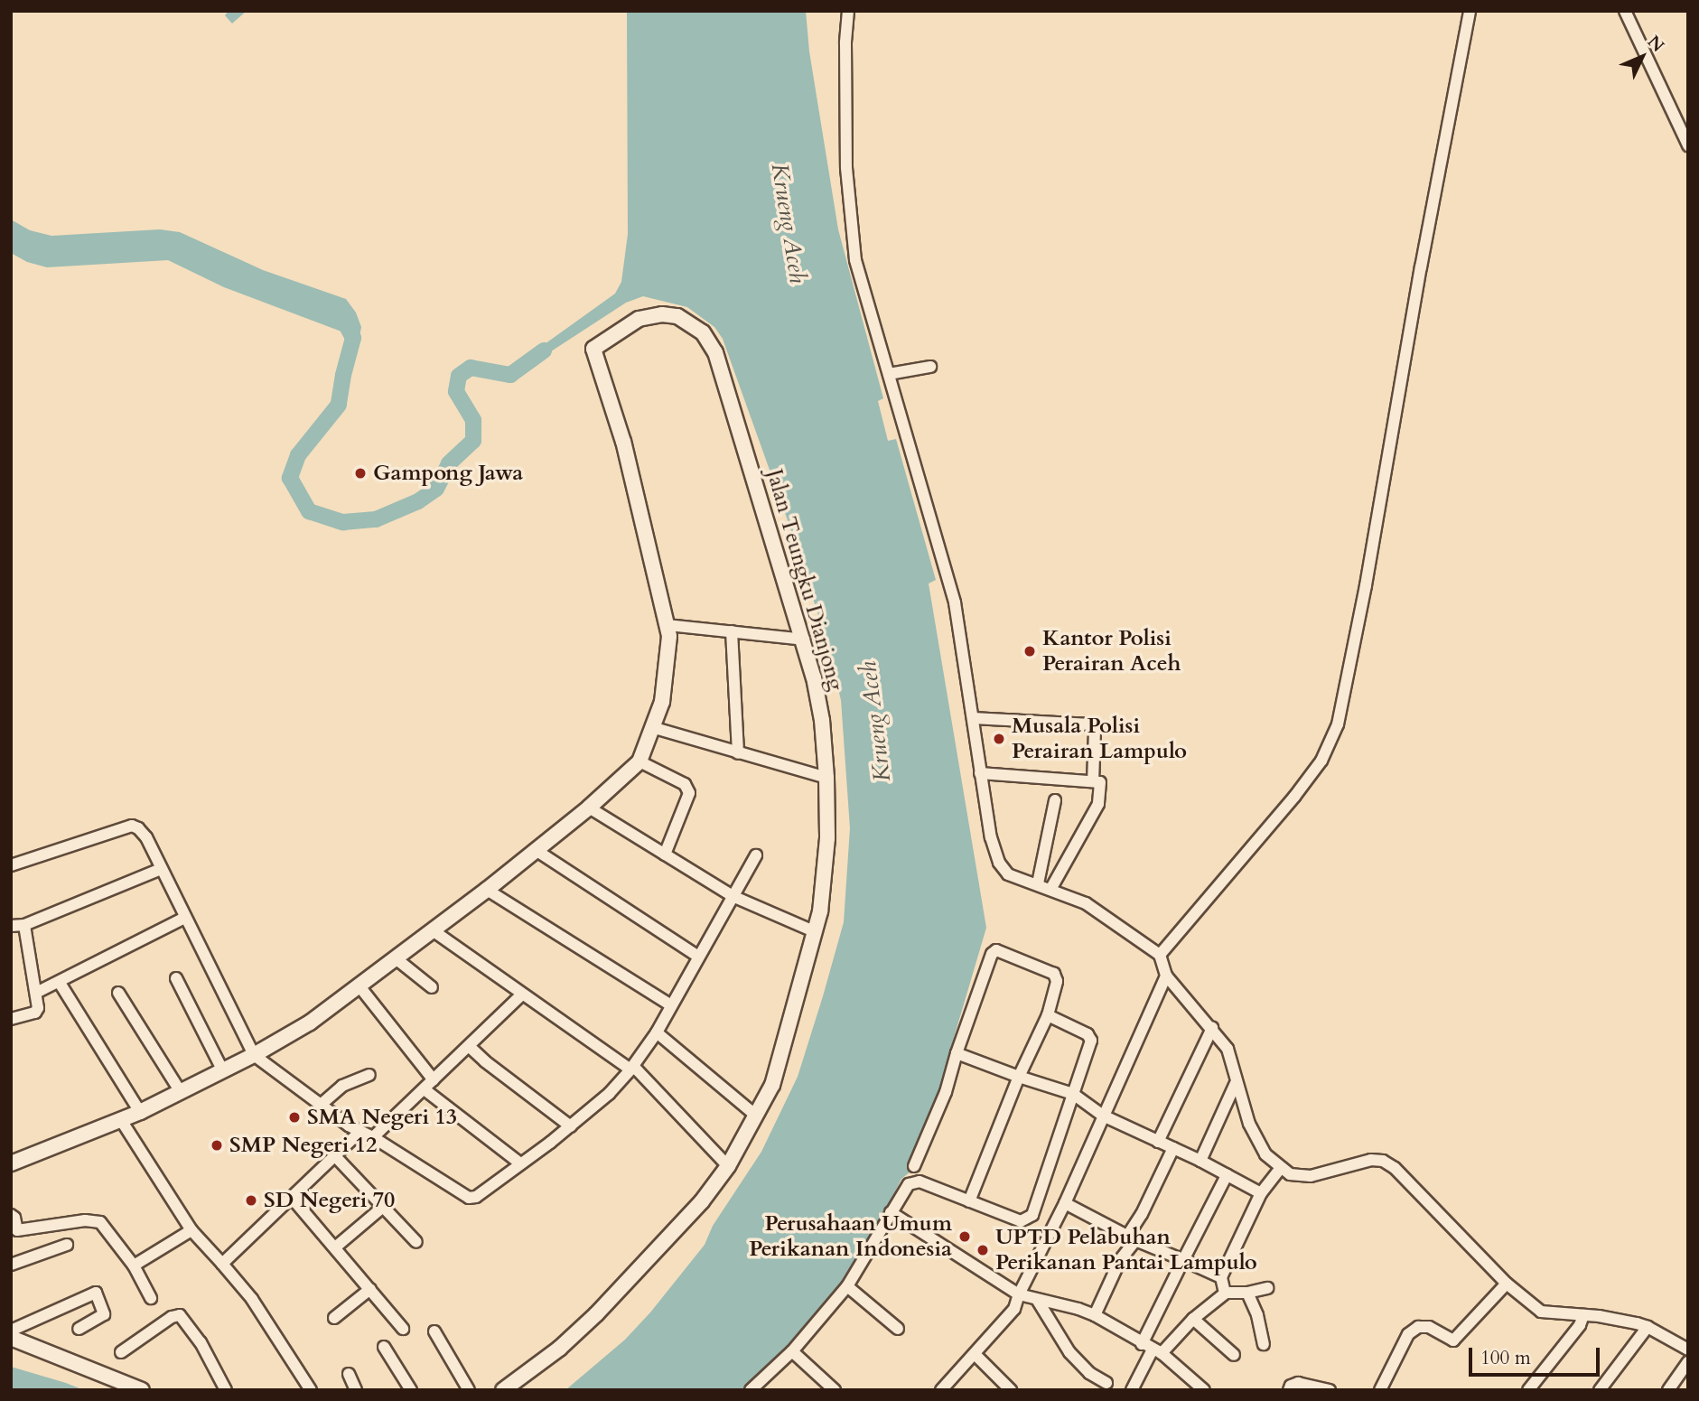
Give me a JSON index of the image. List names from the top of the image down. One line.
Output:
{"streets":{"street":["Jalan Teungku Dianjong"]},"water":["Krueng Aceh"],"places":["Gampong Jawa","Kantor Polisi Perairan Aceh","Musala Polisi Perairan Lampulo","SMA Negeri 13","SMP Negeri 12","SD Negeri 70","Perusahaan Umum Perikanan Indonesia","UPTD Pelabuhan Perikanan Pantai Lampulo"],"scale_bar":"100 m","north":"top right"}
